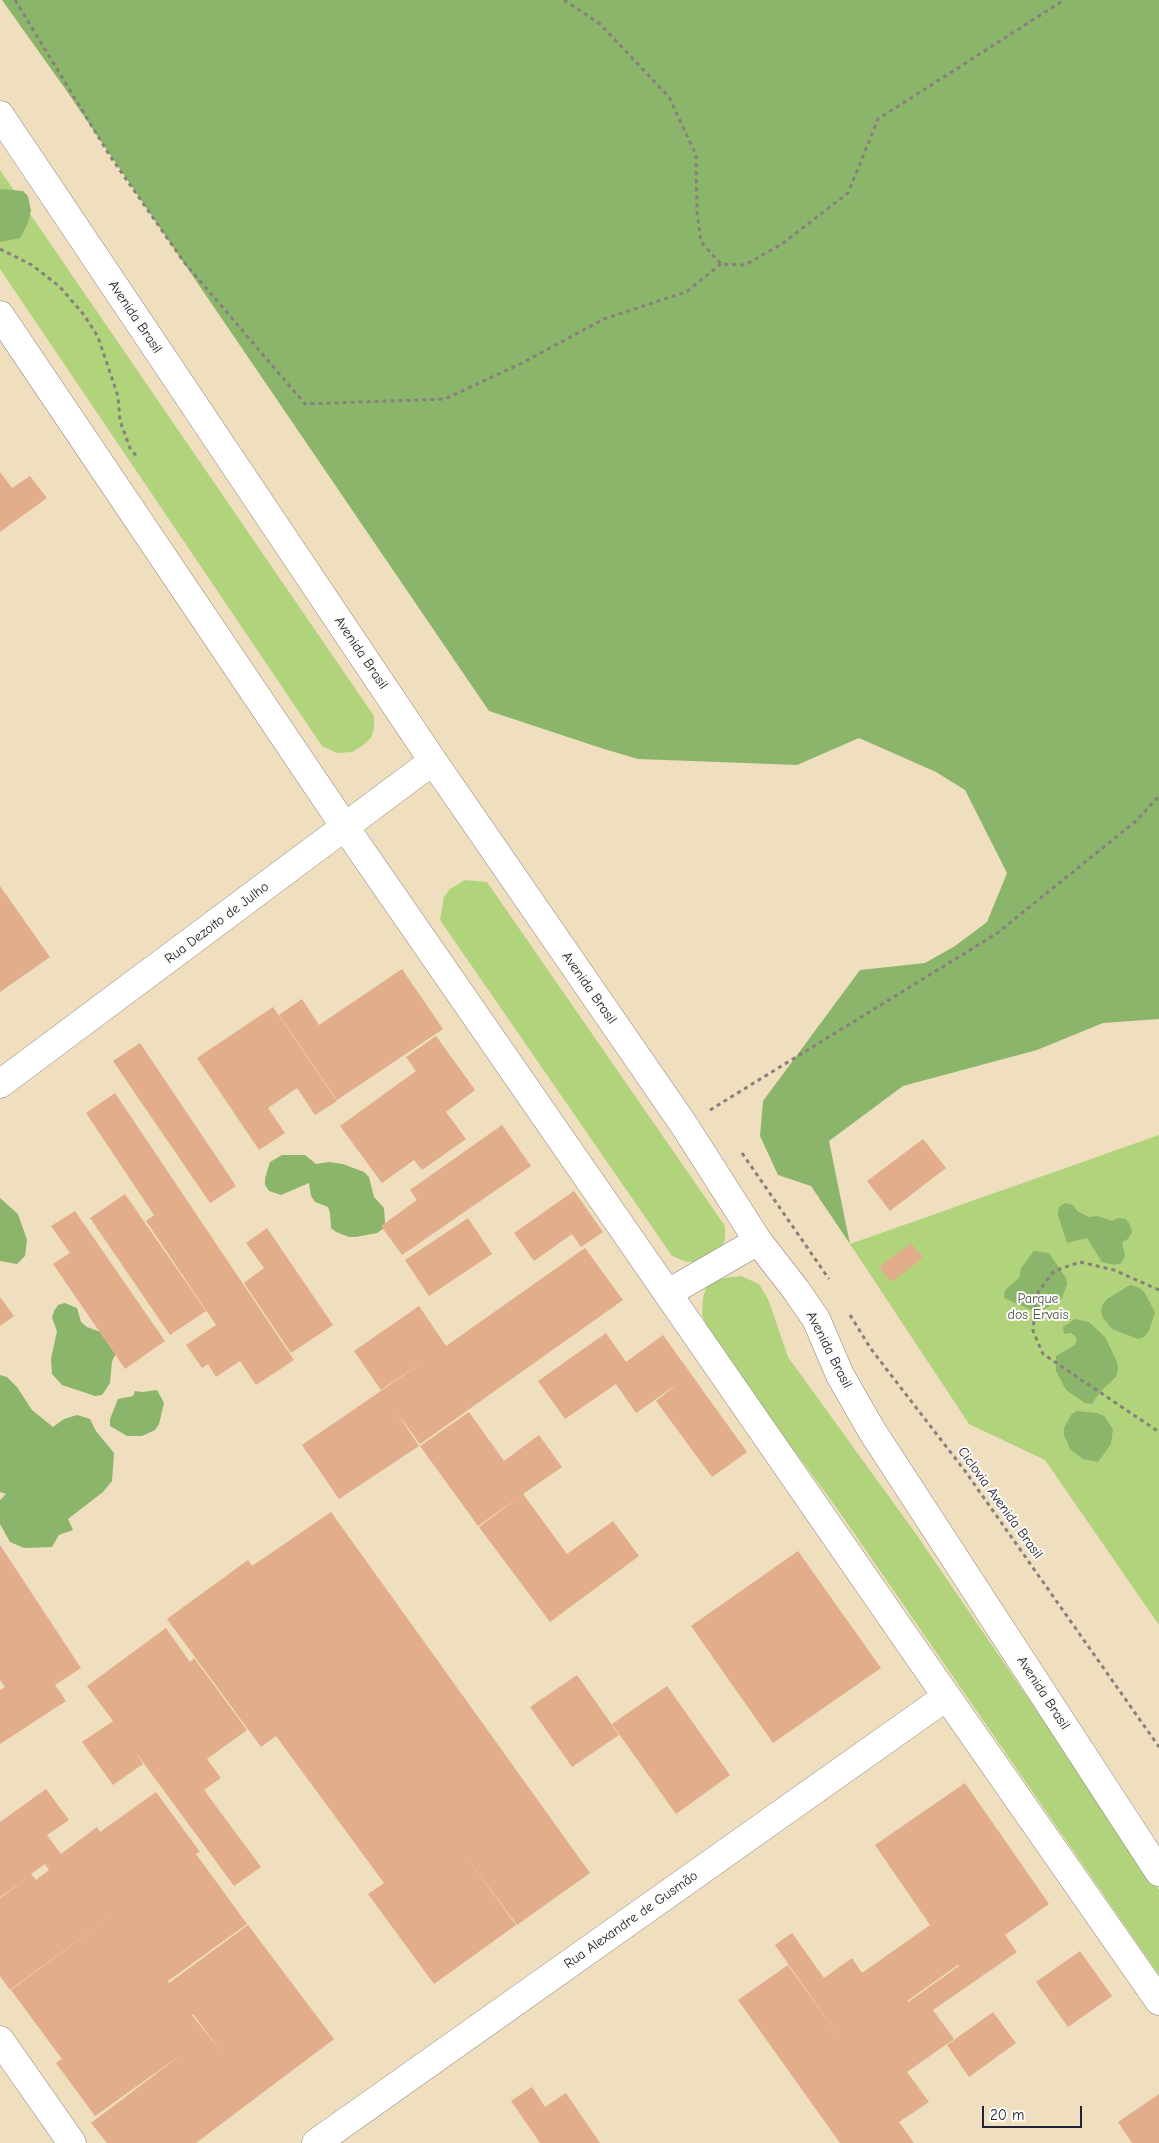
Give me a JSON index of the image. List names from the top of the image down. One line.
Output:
{"streets":{"main road":["Avenida Brasil","Rua Dezoito de Julho","Rua Alexandre de Gusmão"],"path":["Ciclovia Avenida Brasil"]},"crossings":[["Avenida Brasil","Rua Dezoito de Julho"]],"parks":["Parque dos Ervais"],"scale_bar":"20 m"}
